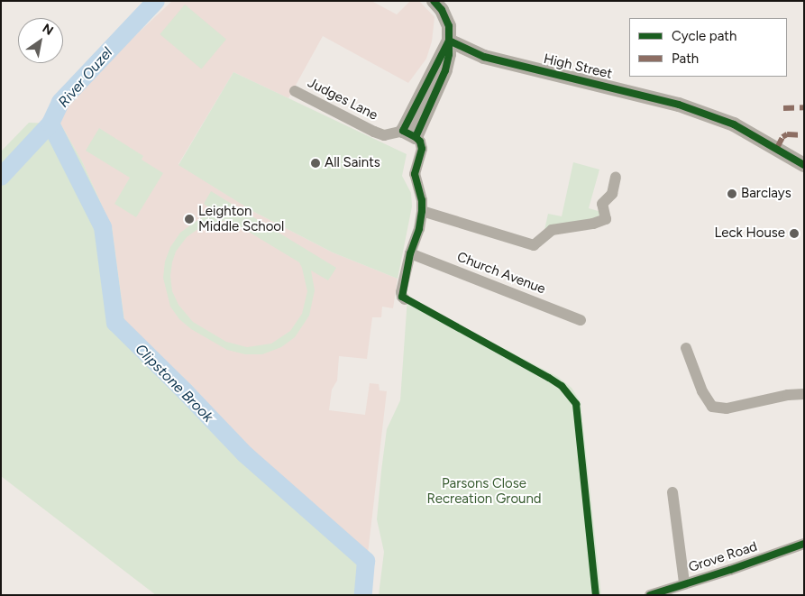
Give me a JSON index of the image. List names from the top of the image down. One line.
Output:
{"streets":{"street":["High Street","Judges Lane","Church Avenue","Grove Road"]},"water":["River Ouzel","Clipstone Brook"],"parks":["Parsons Close Recreation Ground"],"places":["All Saints","Barclays","Leighton Middle School","Leck House"],"legend":["Cycle path","Path"],"north":"top right"}
